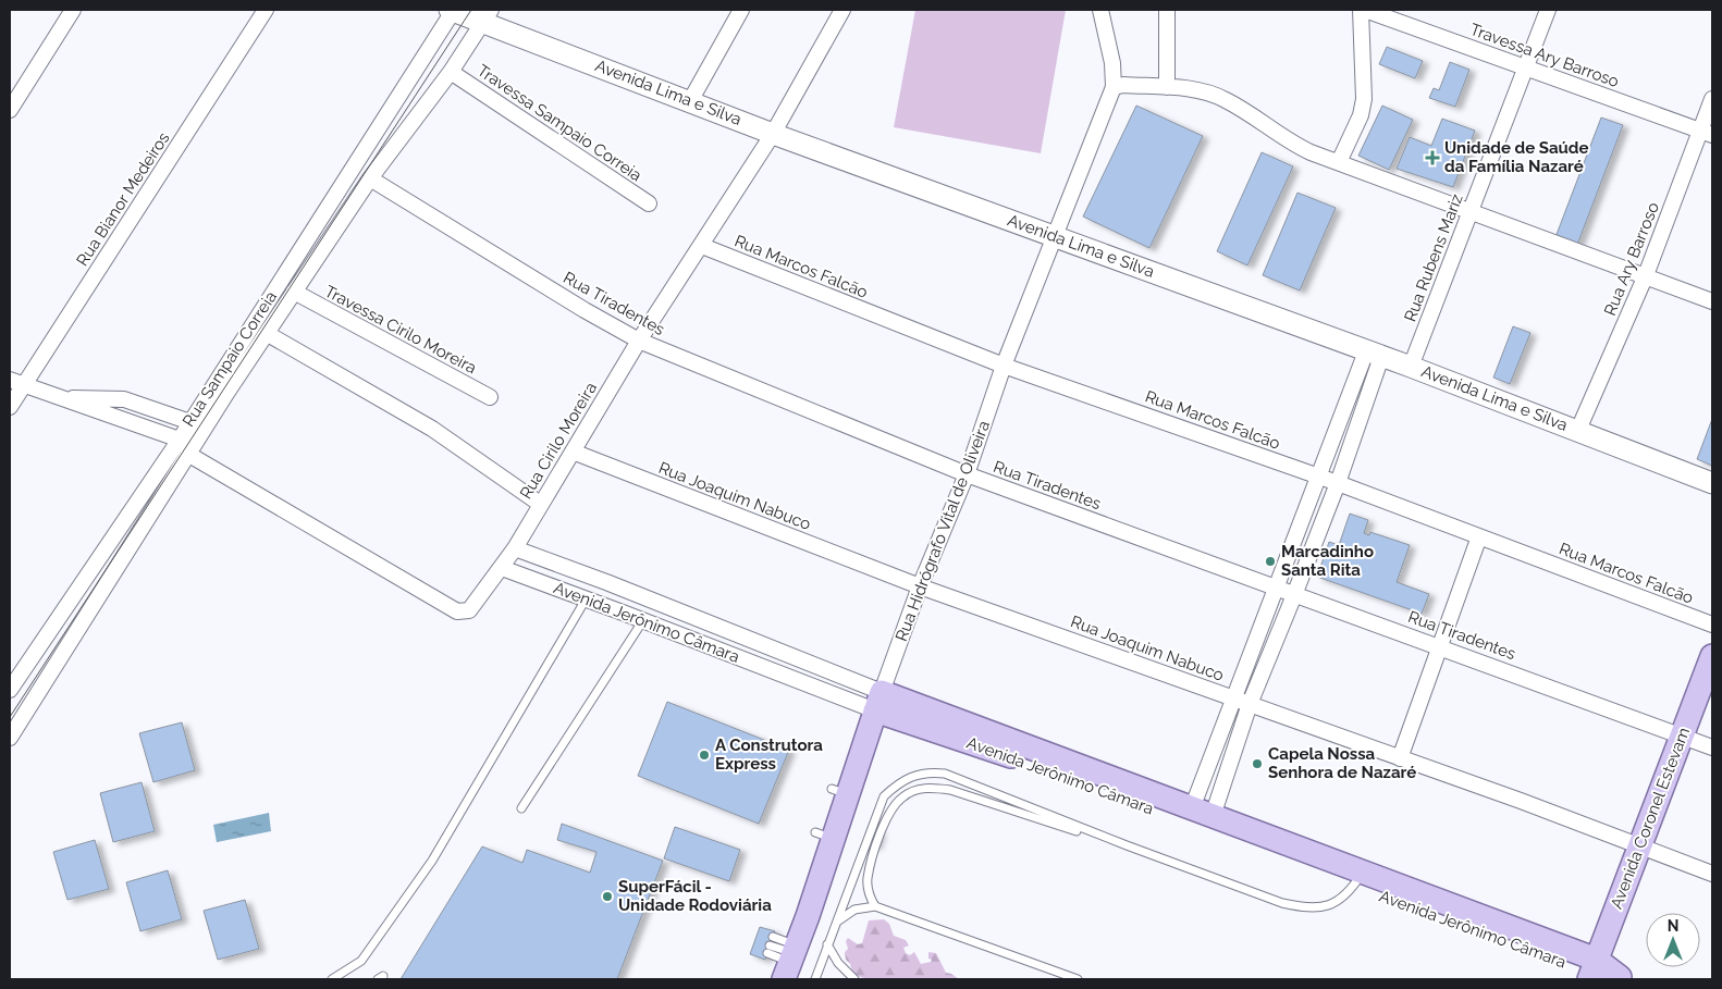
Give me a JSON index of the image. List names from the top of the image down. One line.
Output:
{"streets":{"main road":["Avenida Lima e Silva","Rua Hidrógrafo Vital de Oliveira","Avenida Jerônimo Câmara","Avenida Coronel Estevam"],"street":["Travessa Ary Barroso","Travessa Sampaio Correia","Rua Bianor Medeiros","Rua Rubens Mariz","Rua Ary Barroso","Rua Marcos Falcão","Rua Tiradentes","Travessa Cirilo Moreira","Rua Sampaio Correia","Rua Cirilo Moreira","Rua Joaquim Nabuco"]},"crossings":[["Travessa Ary Barroso","Rua Rubens Mariz"],["Travessa Ary Barroso","Rua Ary Barroso"],["Avenida Lima e Silva","Rua Rubens Mariz"],["Avenida Lima e Silva","Rua Ary Barroso"],["Avenida Lima e Silva","Rua Sampaio Correia"],["Avenida Lima e Silva","Rua Cirilo Moreira"],["Avenida Lima e Silva","Rua Hidrógrafo Vital de Oliveira"],["Travessa Sampaio Correia","Rua Sampaio Correia"],["Rua Marcos Falcão","Rua Cirilo Moreira"],["Rua Marcos Falcão","Rua Hidrógrafo Vital de Oliveira"],["Rua Tiradentes","Rua Sampaio Correia"],["Rua Tiradentes","Rua Cirilo Moreira"],["Rua Tiradentes","Rua Hidrógrafo Vital de Oliveira"],["Rua Tiradentes","Avenida Coronel Estevam"],["Travessa Cirilo Moreira","Rua Sampaio Correia"],["Rua Sampaio Correia","Rua Cirilo Moreira"],["Rua Cirilo Moreira","Rua Joaquim Nabuco"],["Rua Cirilo Moreira","Avenida Jerônimo Câmara"],["Rua Joaquim Nabuco","Rua Hidrógrafo Vital de Oliveira"],["Rua Joaquim Nabuco","Avenida Coronel Estevam"],["Rua Hidrógrafo Vital de Oliveira","Avenida Jerônimo Câmara"],["Avenida Jerônimo Câmara","Avenida Coronel Estevam"]],"places":{"health":["Unidade de Saúde da Família Nazaré"],"other":["Marcadinho Santa Rita","A Construtora Express","Capela Nossa Senhora de Nazaré","SuperFácil - Unidade Rodoviária"]},"north":"top"}
